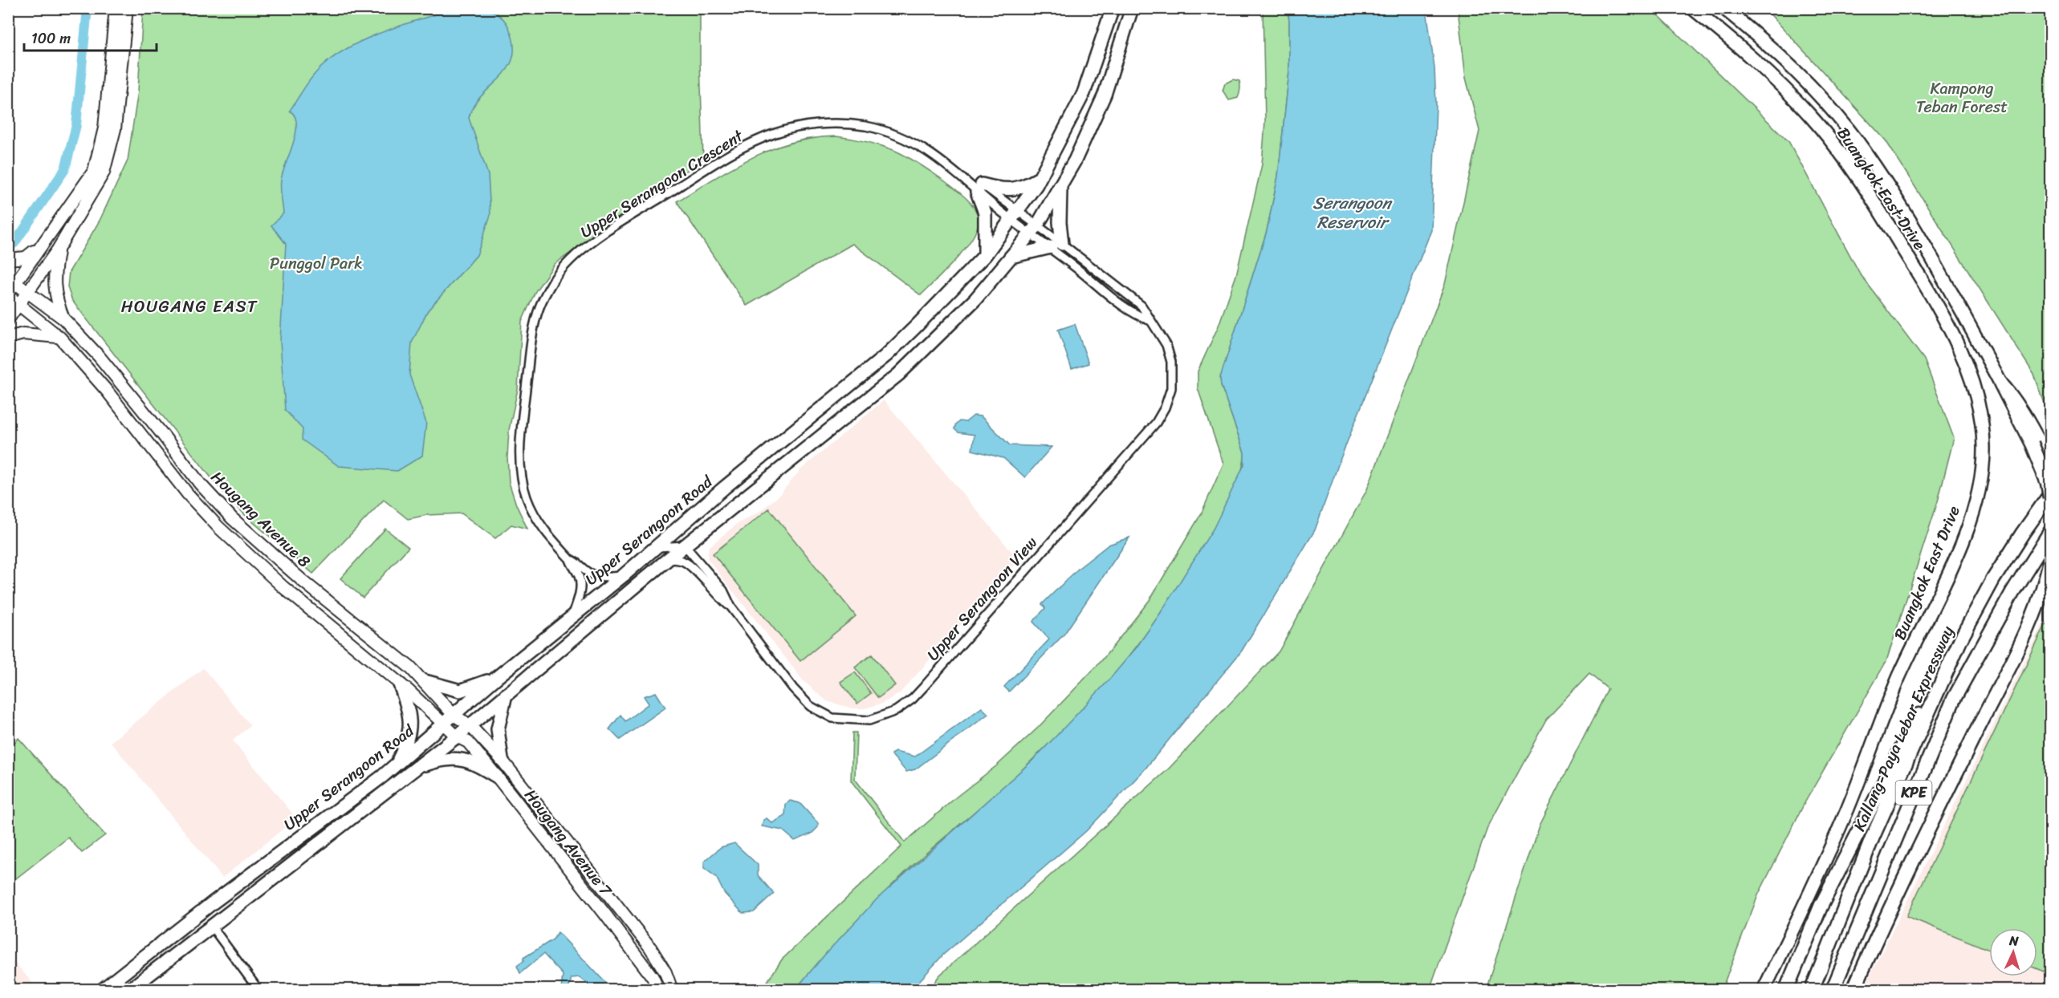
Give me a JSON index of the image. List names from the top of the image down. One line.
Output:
{"streets":{"highway":["Kallang-Paya Lebar Expressway","KPE"],"main road":["Buangkok East Drive","Hougang Avenue 8","Upper Serangoon Road","Hougang Avenue 7"],"street":["Upper Serangoon Crescent","Upper Serangoon View"]},"crossings":[["Upper Serangoon Crescent","Upper Serangoon Road"],["Upper Serangoon Crescent","Upper Serangoon View"],["Hougang Avenue 8","Upper Serangoon Road"],["Hougang Avenue 8","Hougang Avenue 7"],["Upper Serangoon Road","Upper Serangoon View"],["Upper Serangoon Road","Hougang Avenue 7"]],"districts":["HOUGANG EAST"],"water":["Serangoon Reservoir"],"parks":["Kampong Teban Forest","Punggol Park"],"scale_bar":"100 m","north":"top"}
